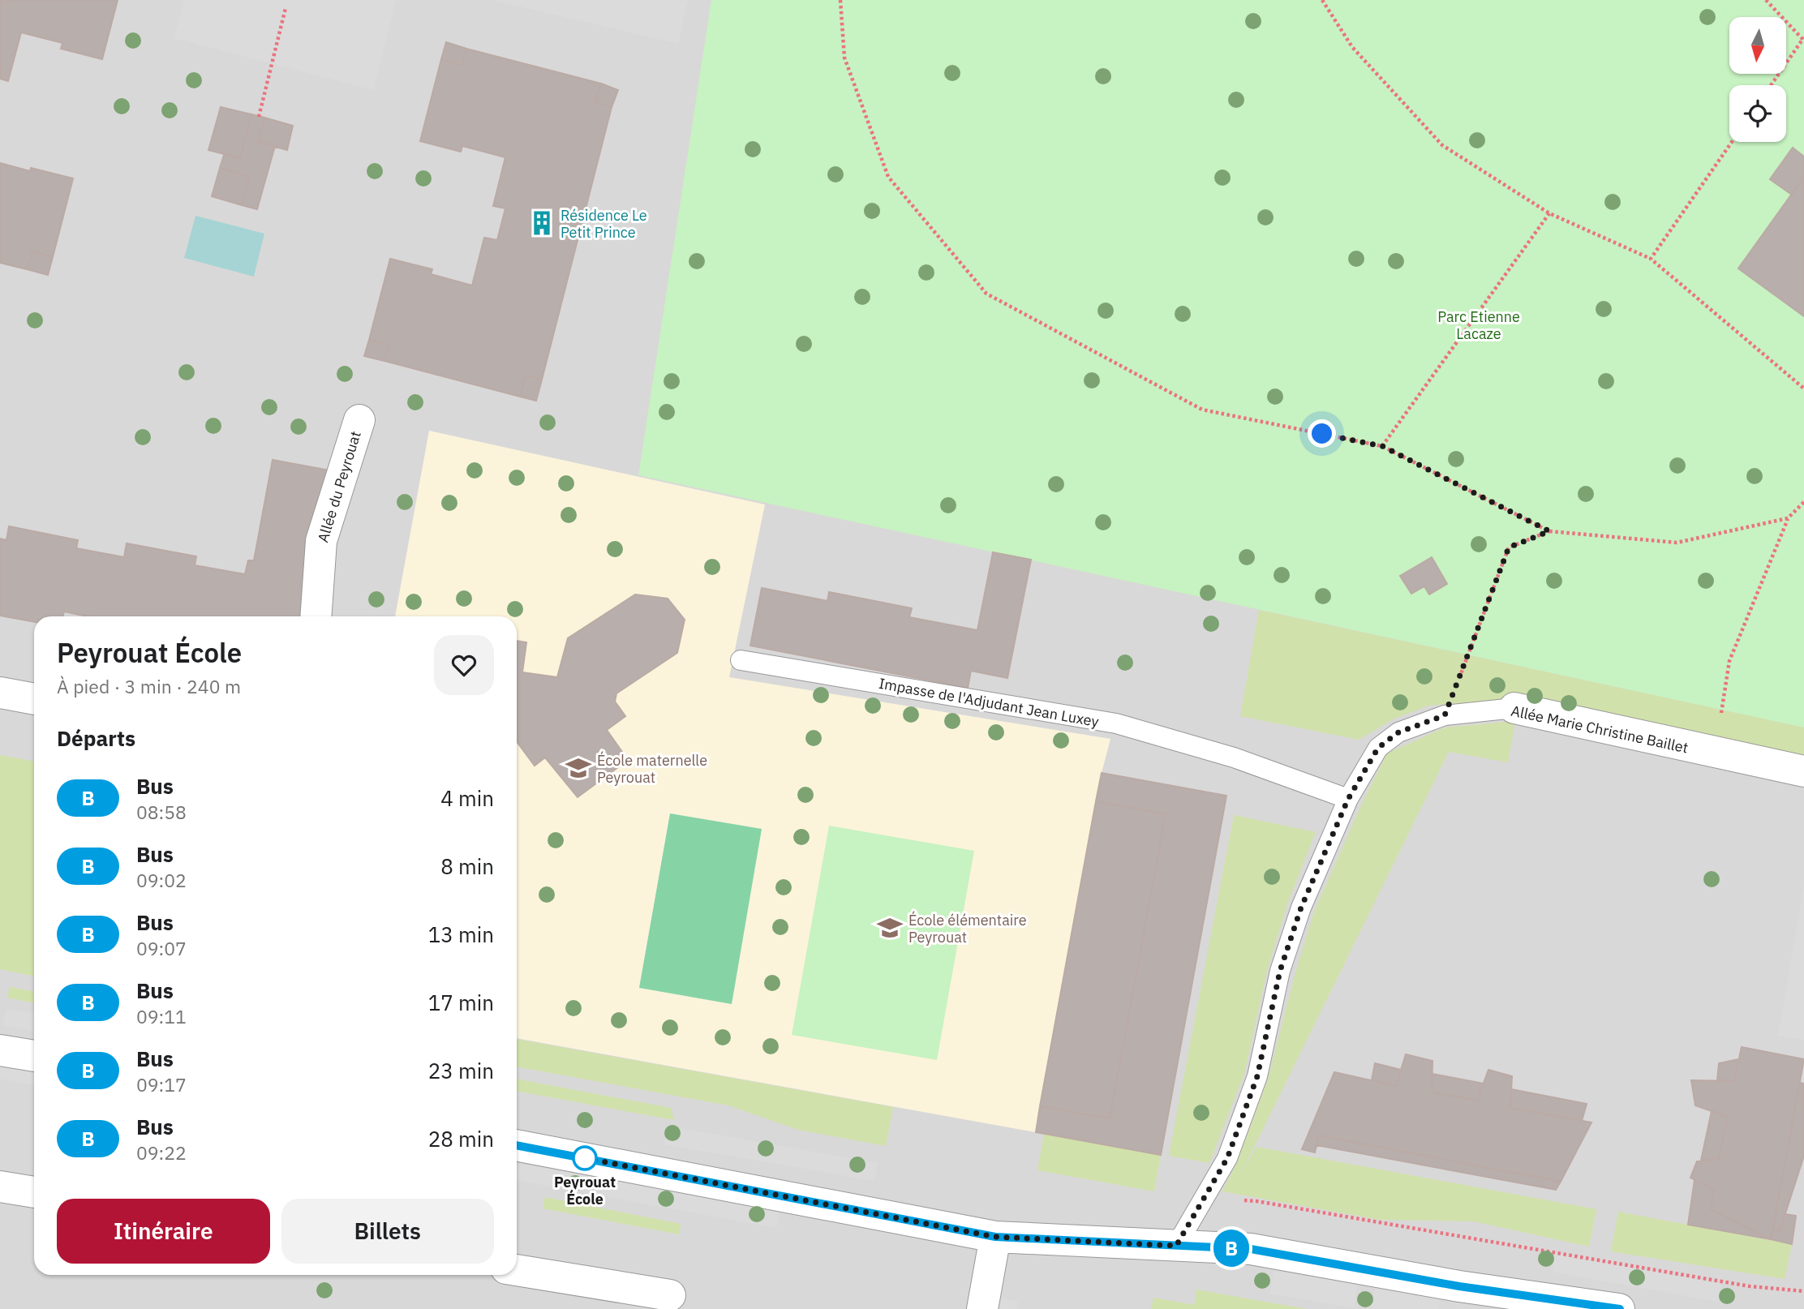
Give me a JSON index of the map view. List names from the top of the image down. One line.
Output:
{"streets":{"street":["Allée du Peyrouat","Allée Marie Christine Baillet"],"lane":["Impasse de l'Adjudant Jean Luxey"]},"crossings":[["Impasse de l'Adjudant Jean Luxey","Allée Marie Christine Baillet"]],"parks":["Parc Etienne Lacaze"],"places":{"building":["Résidence Le Petit Prince"],"school or university":["École maternelle Peyrouat","École élémentaire Peyrouat"],"other":["Peyrouat École"]},"lines":["bus line B"],"north":"bottom","page":{"on_map":"B","heading":[["Peyrouat École","À pied · 3 min · 240 m"],"Départs"],"list":[{"mark":"B","name":"Bus","note":"08:58","value":"4 min"},{"mark":"B","name":"Bus","note":"09:02","value":"8 min"},{"mark":"B","name":"Bus","note":"09:07","value":"13 min"},{"mark":"B","name":"Bus","note":"09:11","value":"17 min"},{"mark":"B","name":"Bus","note":"09:17","value":"23 min"},{"mark":"B","name":"Bus","note":"09:22","value":"28 min"}],"buttons":["Itinéraire","Billets"]}}
